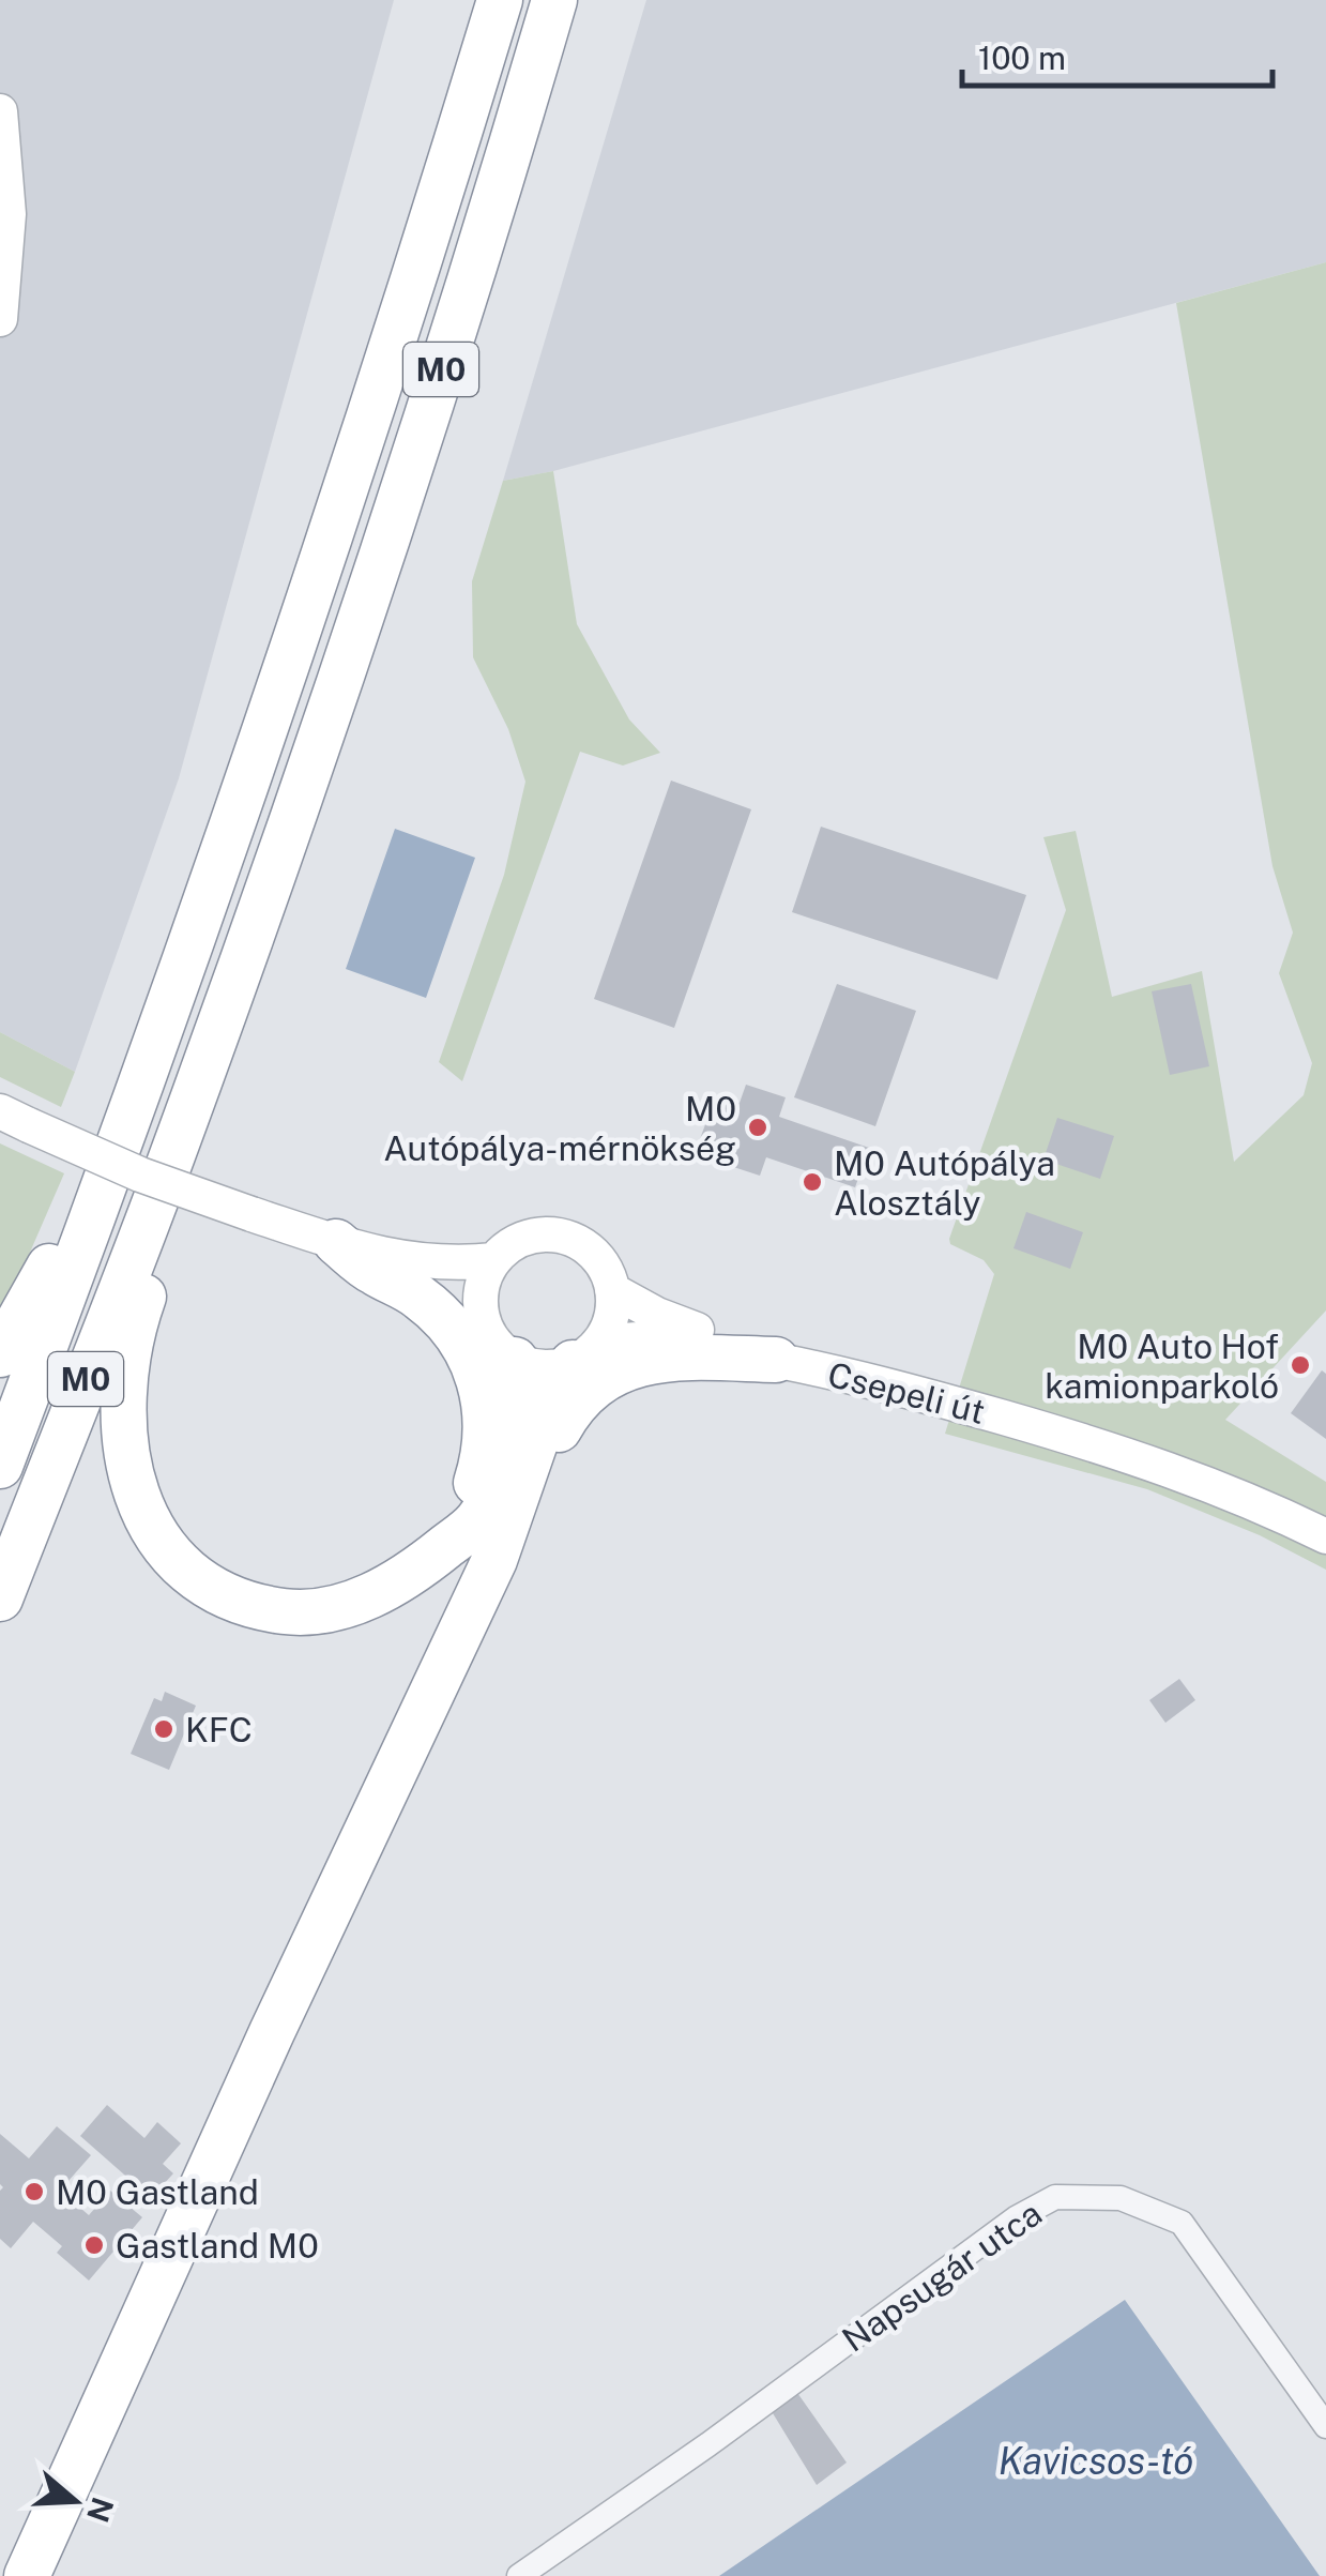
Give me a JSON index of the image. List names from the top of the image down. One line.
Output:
{"streets":{"highway":["M0"],"street":["Csepeli út","Napsugár utca"]},"water":["Kavicsos-tó"],"places":["M0 Autópálya-mérnökség","M0 Autópálya Alosztály","M0 Auto Hof kamionparkoló","KFC","M0 Gastland","Gastland M0"],"scale_bar":"100 m","north":"right"}
